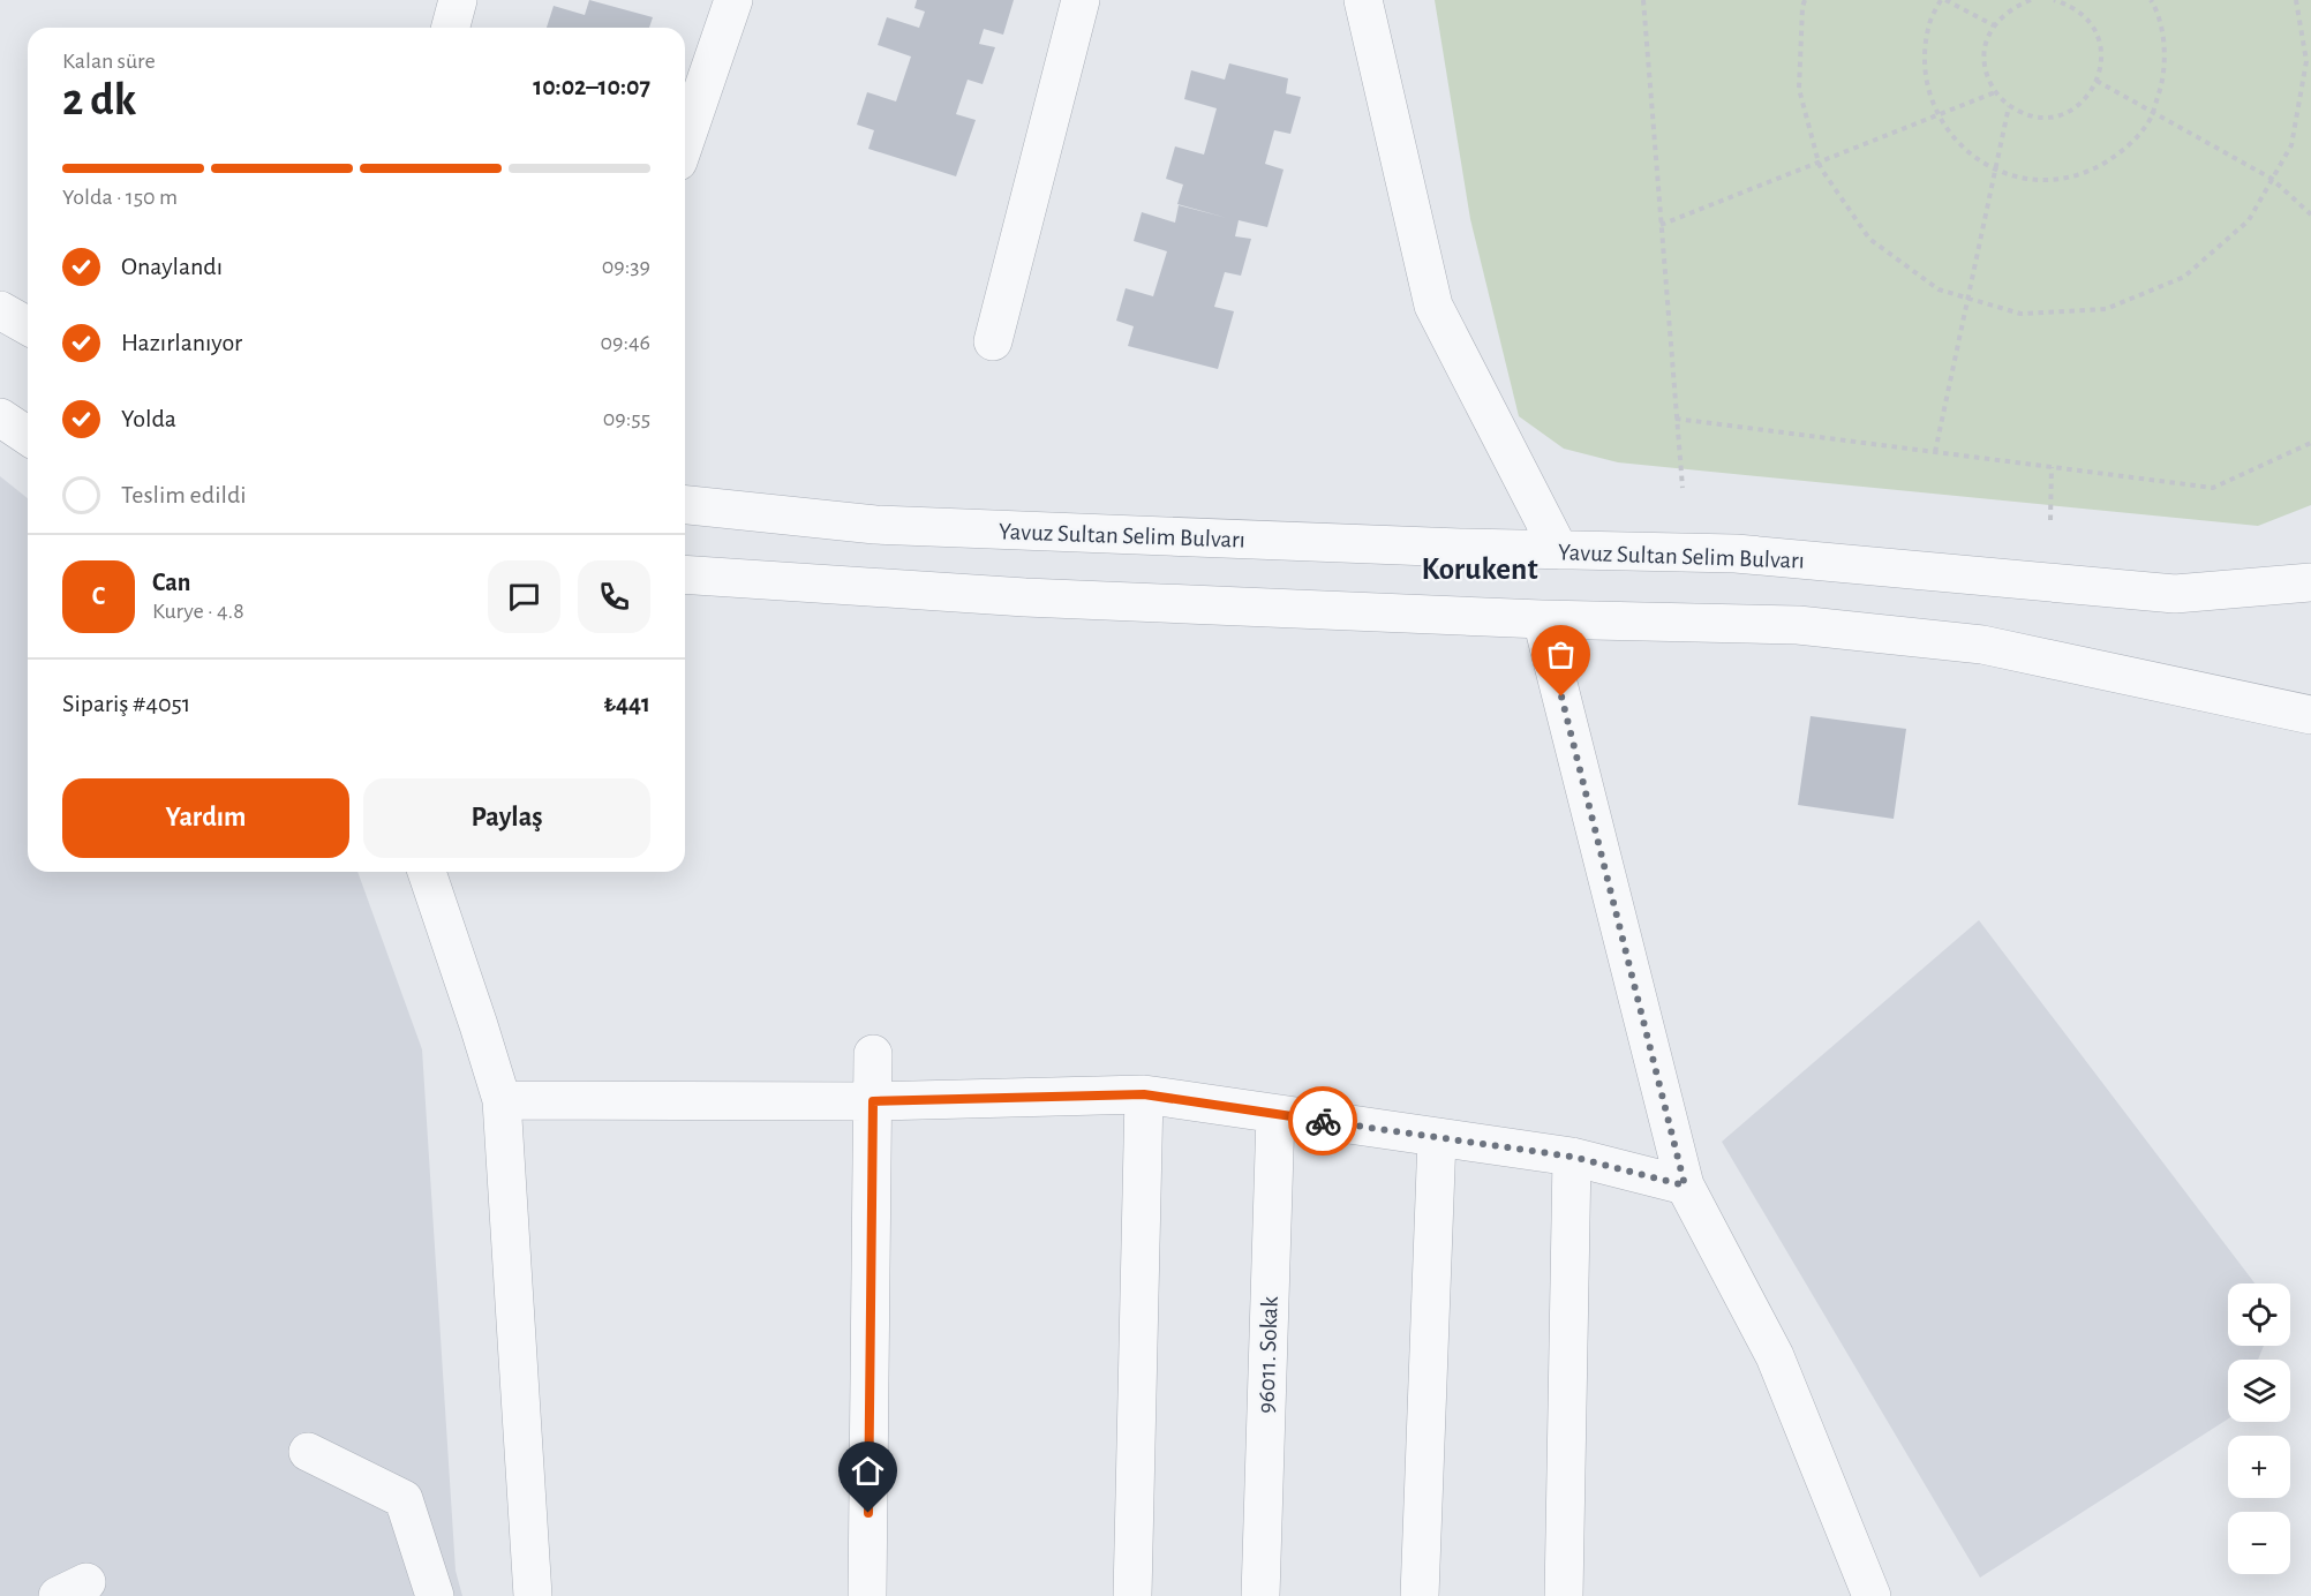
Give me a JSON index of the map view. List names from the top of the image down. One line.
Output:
{"streets":{"street":["Yavuz Sultan Selim Bulvarı","96011. Sokak"]},"districts":["Korukent"],"page":{"heading":["2 dk","Kalan süre","10:02–10:07"],"panel":["Can","Kurye · 4.8","Sipariş #4051","₺441"],"bar":"Yolda · 150 m","list":[["Onaylandı","09:39"],["Hazırlanıyor","09:46"],["Yolda","09:55"],"Teslim edildi"],"round":"C","buttons":["Yardım","Paylaş"],"map_buttons":["+","−"]}}
